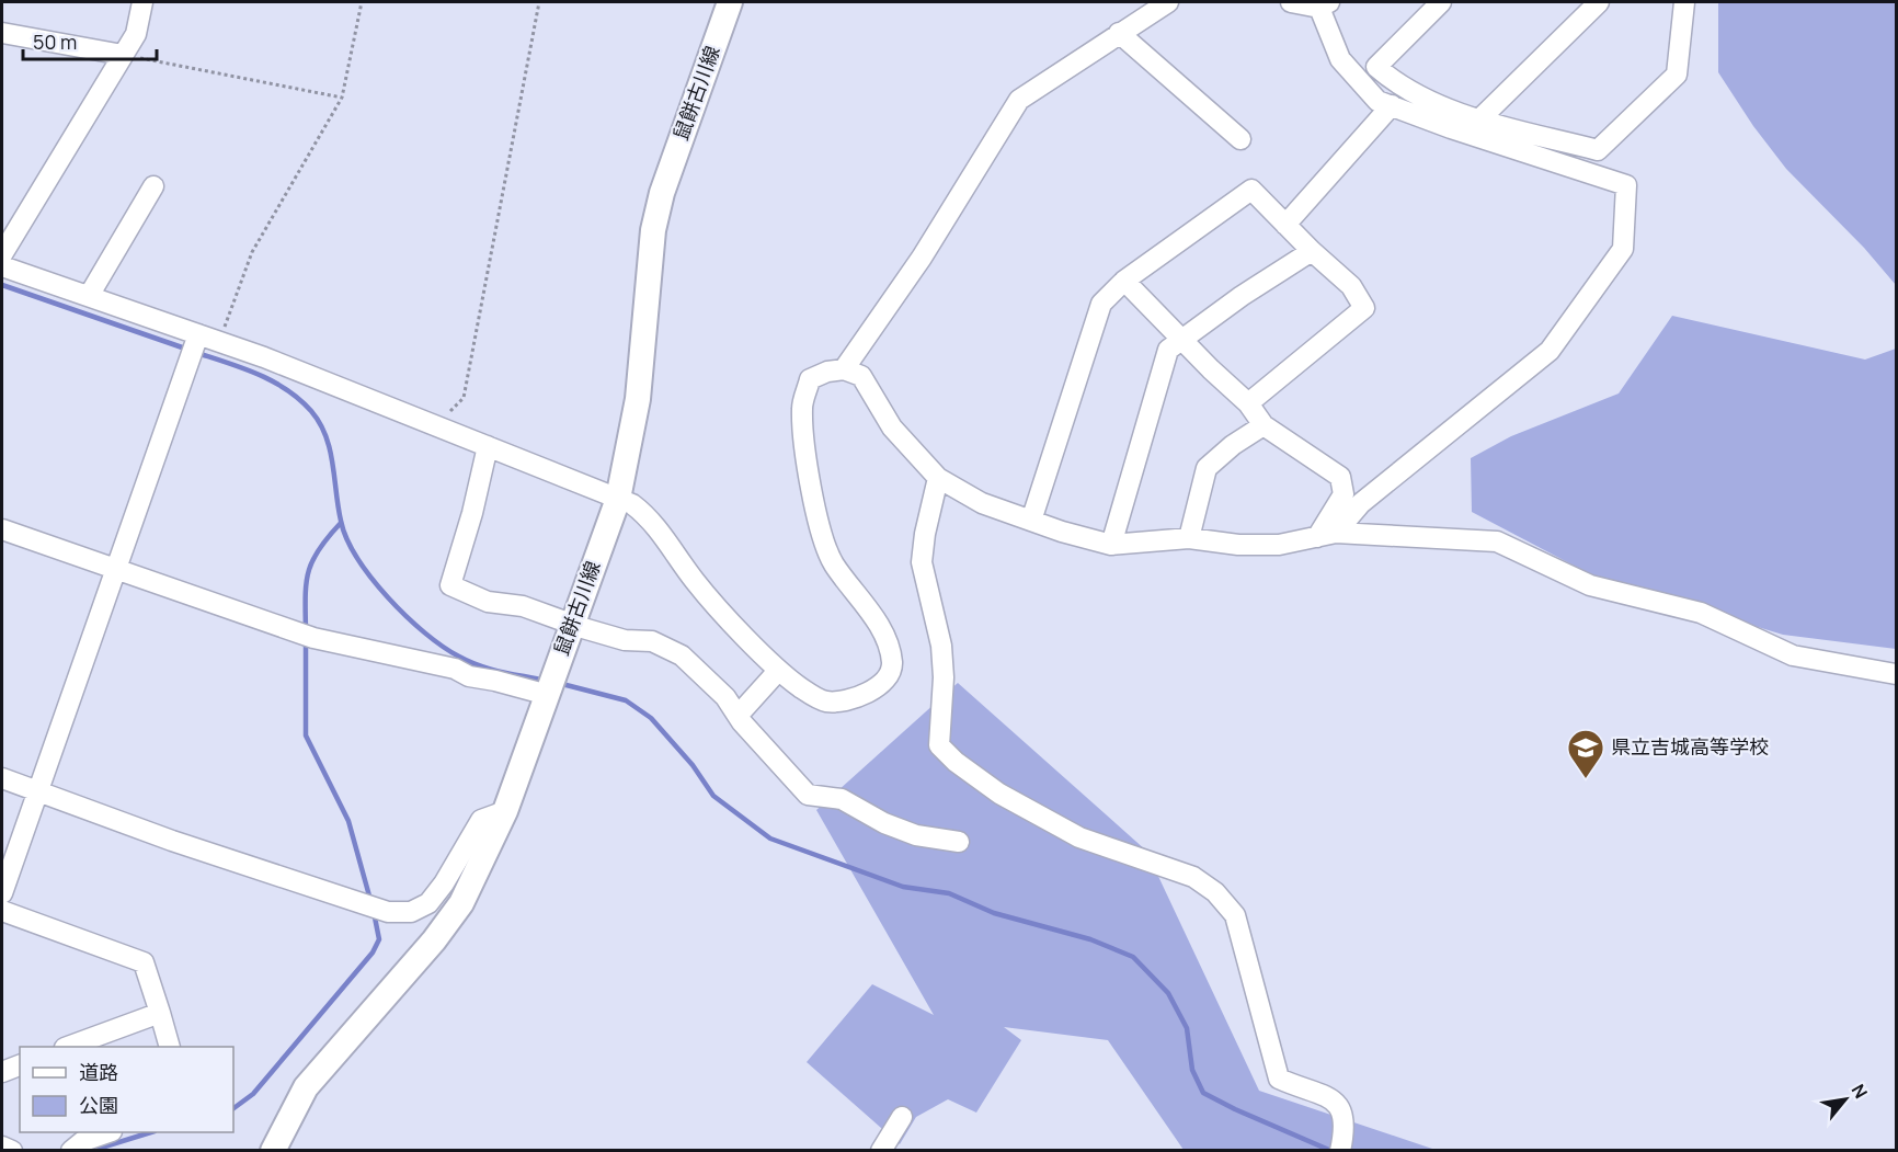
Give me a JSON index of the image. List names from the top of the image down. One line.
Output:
{"streets":{"main road":["鼠餅古川線"]},"places":{"school or university":["県立吉城高等学校"]},"legend":["道路","公園"],"scale_bar":"50 m","north":"top right"}
